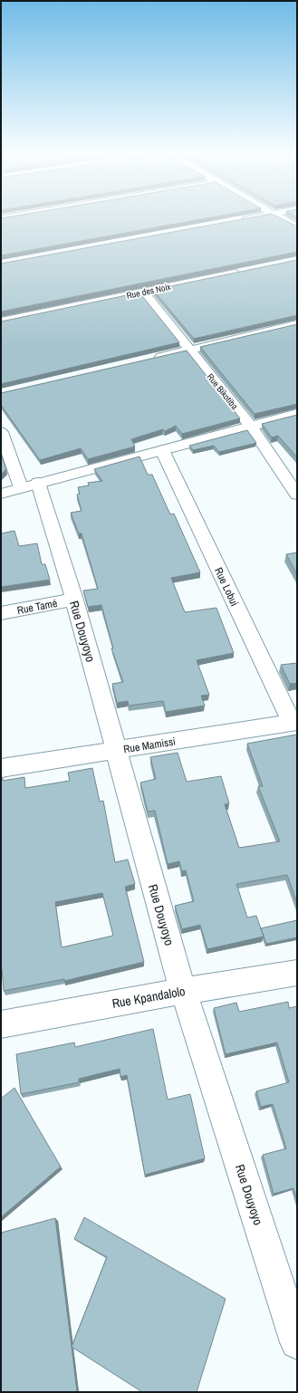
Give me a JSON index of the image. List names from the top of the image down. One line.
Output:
{"streets":{"street":["Rue des Noix","Rue Bikotiba","Rue Lobui","Rue Tamé","Rue Douyoyo","Rue Mamissi","Rue Kpandalolo"]},"crossings":[["Rue des Noix","Rue Bikotiba"],["Rue Lobui","Rue Mamissi"],["Rue Tamé","Rue Douyoyo"],["Rue Douyoyo","Rue Mamissi"],["Rue Douyoyo","Rue Kpandalolo"]]}
